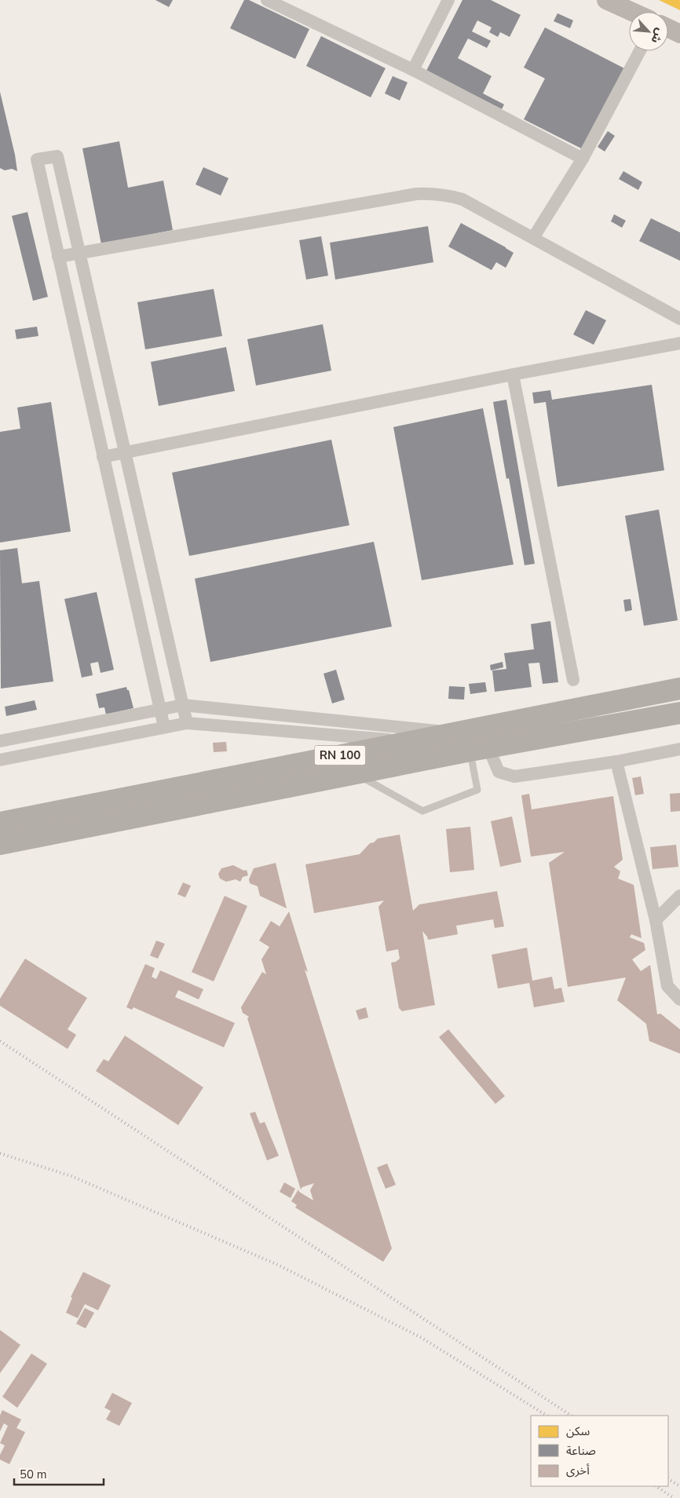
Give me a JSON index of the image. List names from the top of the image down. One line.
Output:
{"streets":{"highway":["RN 100"]},"legend":["سكن","صناعة","أخرى"],"scale_bar":"50 m","north":"bottom right"}
